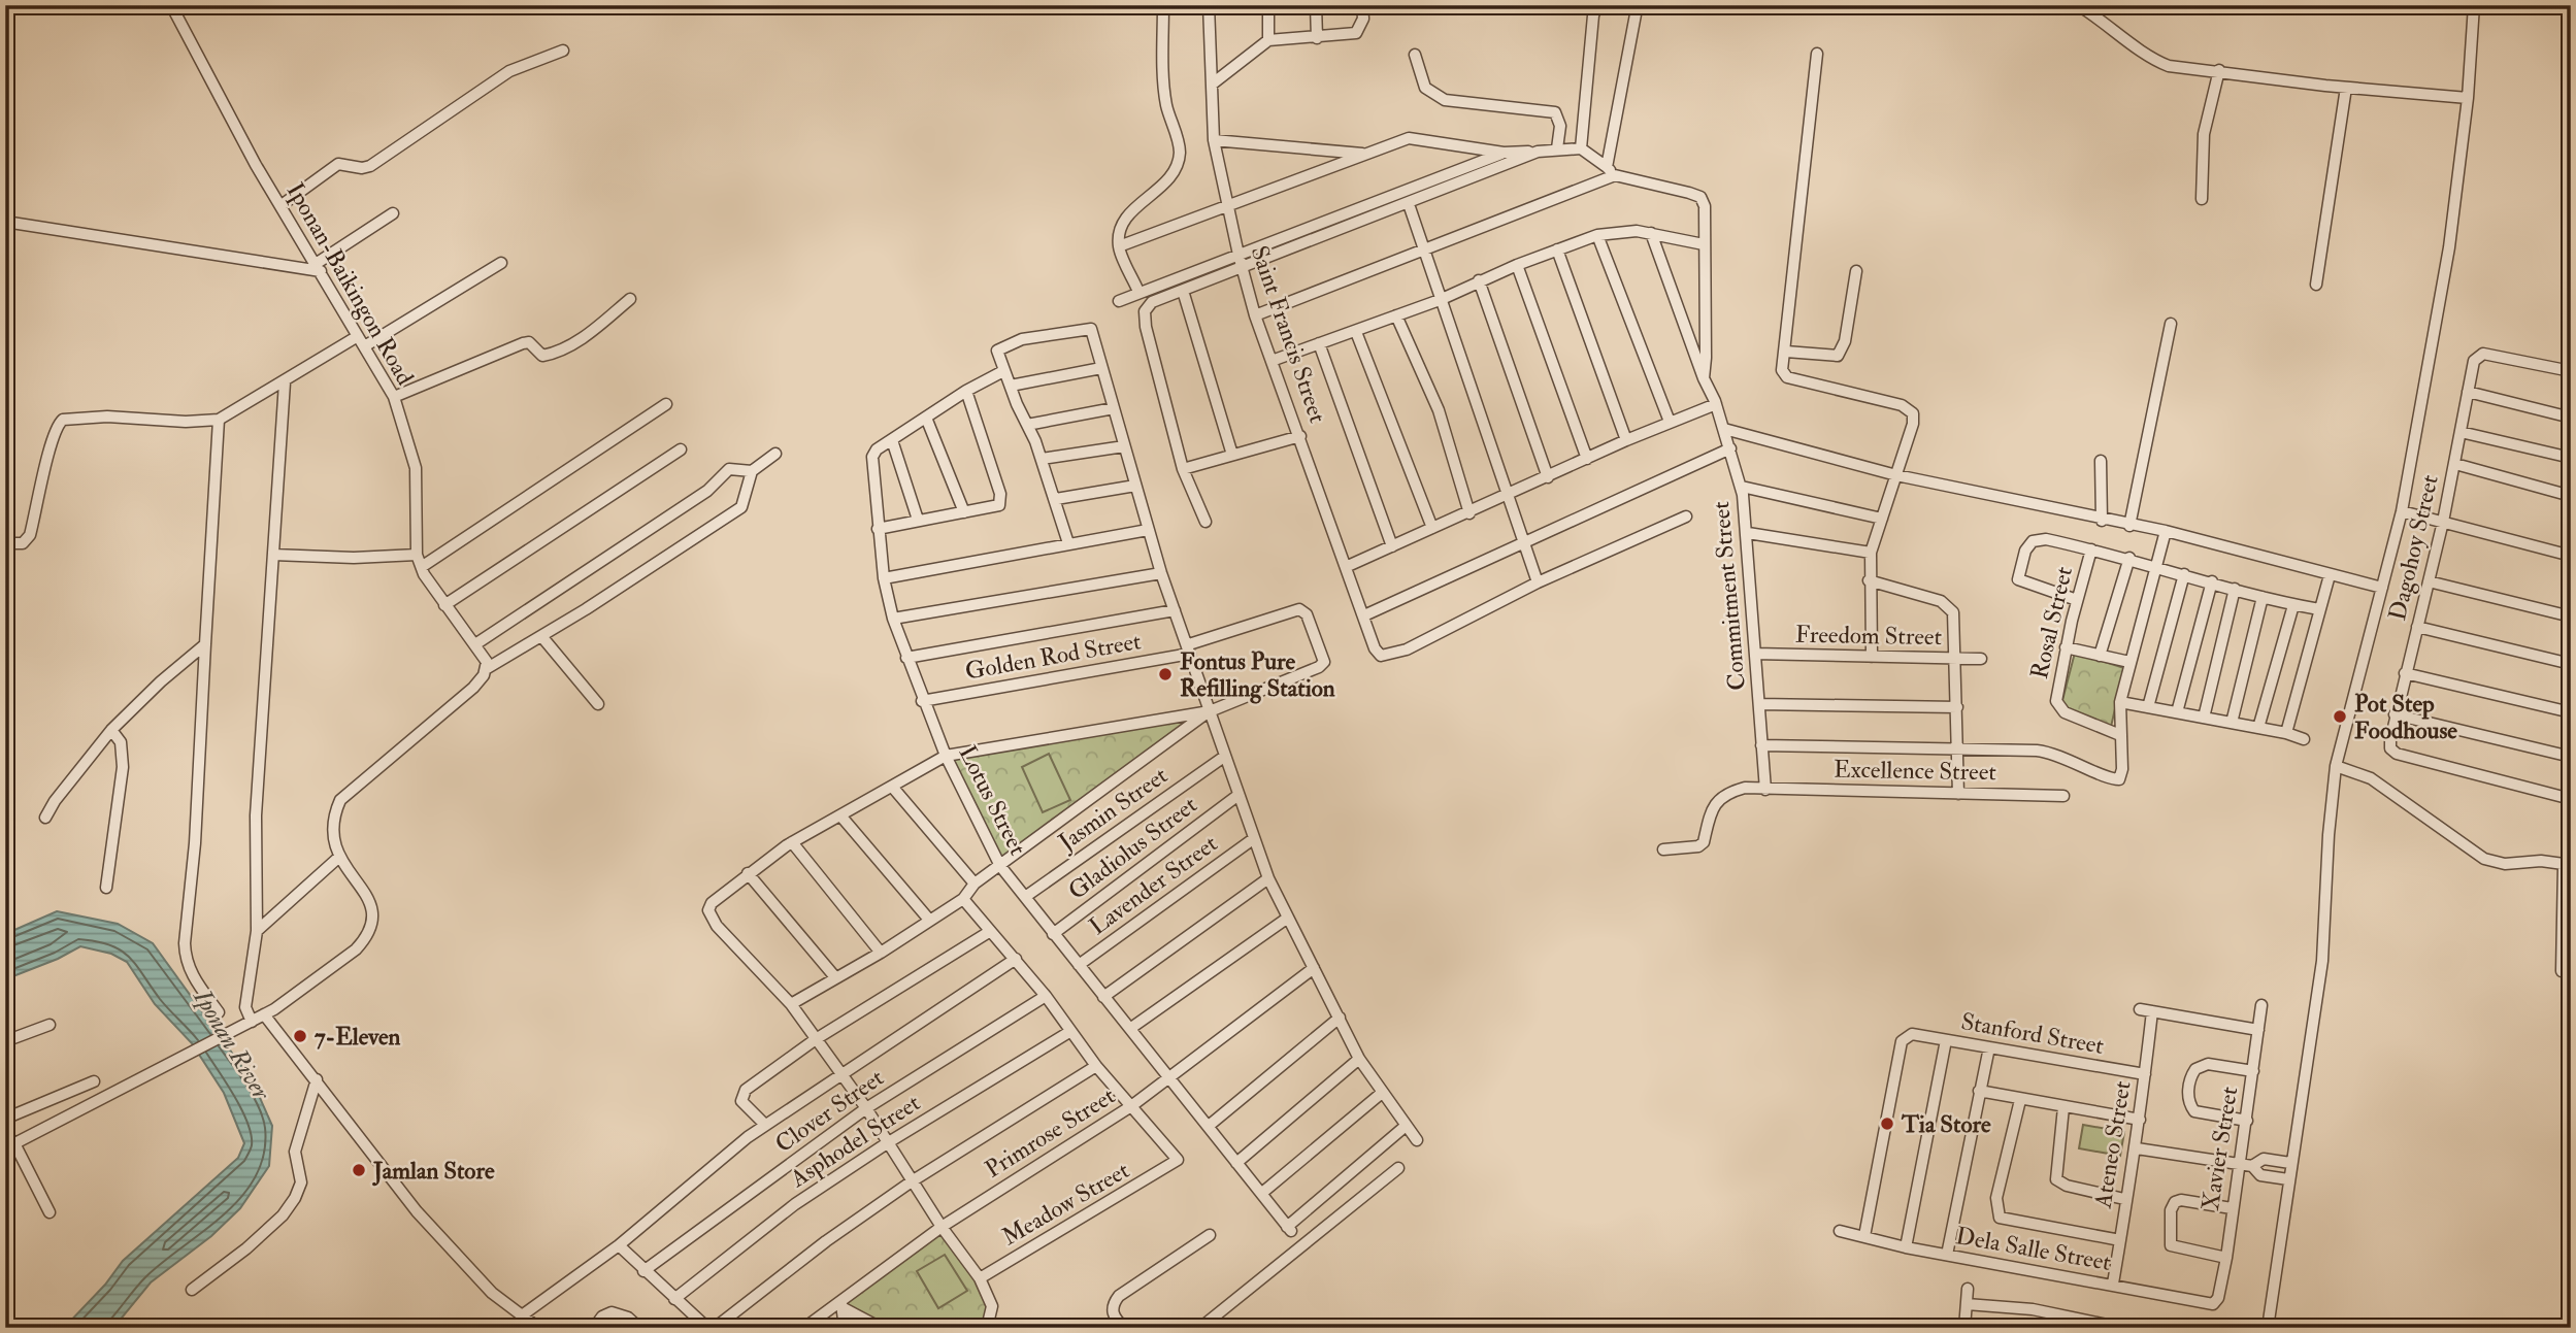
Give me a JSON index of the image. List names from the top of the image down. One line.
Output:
{"streets":{"street":["Iponan-Baikingon Road","Saint Francis Street","Dagohoy Street","Commitment Street","Rosal Street","Freedom Street","Golden Rod Street","Excellence Street","Lotus Street","Jasmin Street","Gladiolus Street","Lavender Street","Stanford Street","Clover Street","Primrose Street","Asphodel Street","Ateneo Street","Xavier Street","Meadow Street","Dela Salle Street"]},"crossings":[["Commitment Street","Freedom Street"],["Commitment Street","Excellence Street"],["Golden Rod Street","Lotus Street"],["Lotus Street","Jasmin Street"],["Lotus Street","Gladiolus Street"],["Lotus Street","Lavender Street"],["Lotus Street","Primrose Street"],["Stanford Street","Ateneo Street"],["Stanford Street","Dela Salle Street"],["Primrose Street","Meadow Street"],["Ateneo Street","Xavier Street"],["Ateneo Street","Dela Salle Street"],["Xavier Street","Dela Salle Street"]],"water":["Iponan River"],"places":["Fontus Pure Refilling Station","Pot Step Foodhouse","7-Eleven","Tia Store","Jamlan Store"]}
